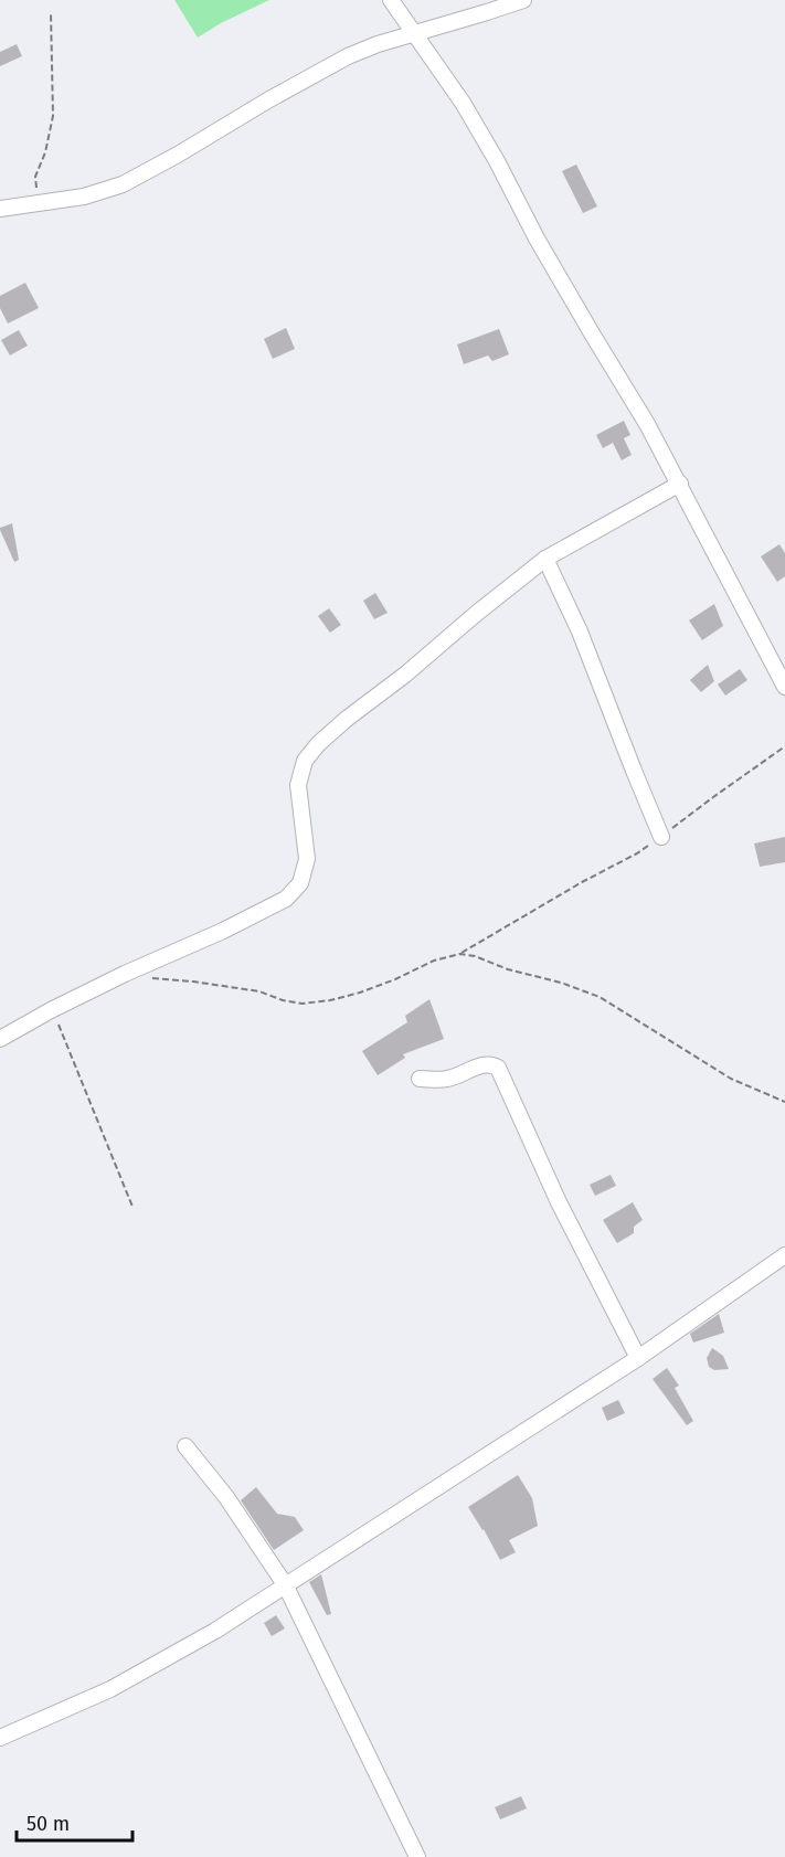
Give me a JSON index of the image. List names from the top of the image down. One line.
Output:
{"scale_bar":"50 m"}
